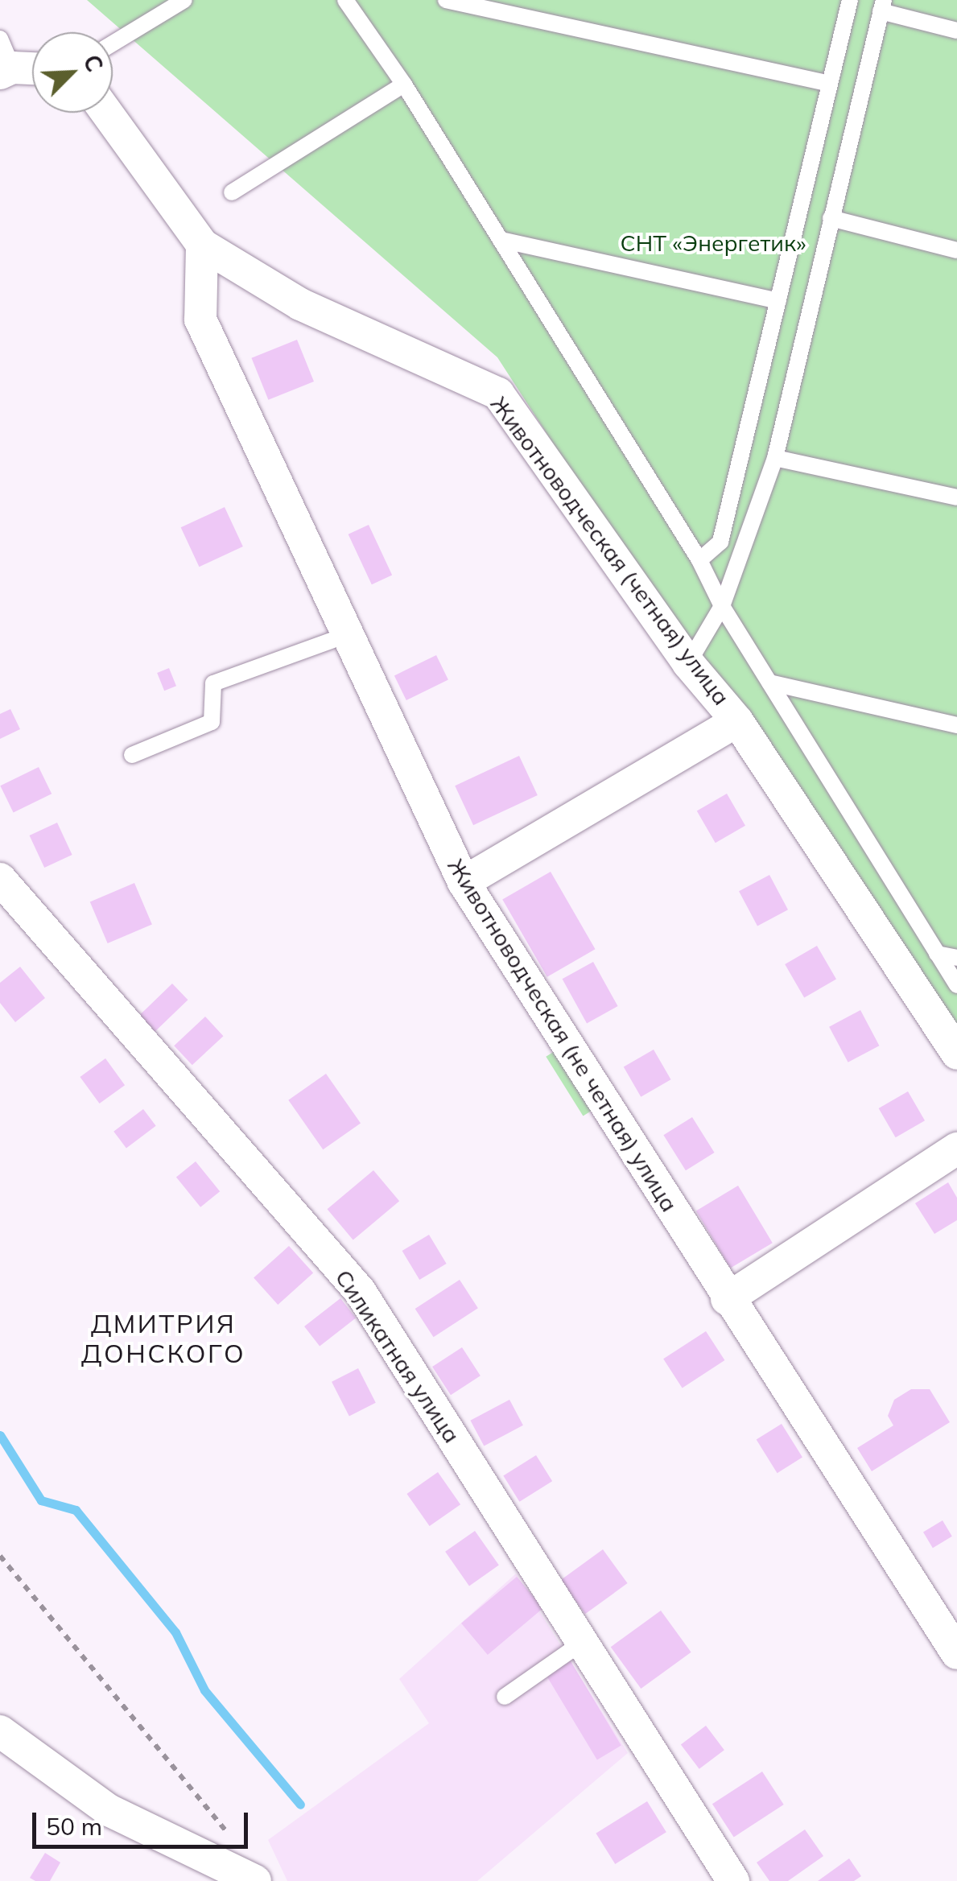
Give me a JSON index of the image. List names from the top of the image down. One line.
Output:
{"streets":{"street":["Животноводческая (четная) улица","Животноводческая (не четная) улица","Силикатная улица"]},"crossings":[["Животноводческая (четная) улица","Животноводческая (не четная) улица"]],"districts":["ДМИТРИЯ ДОНСКОГО"],"parks":["СНТ «Энергетик»"],"scale_bar":"50 m","north":"top right"}
